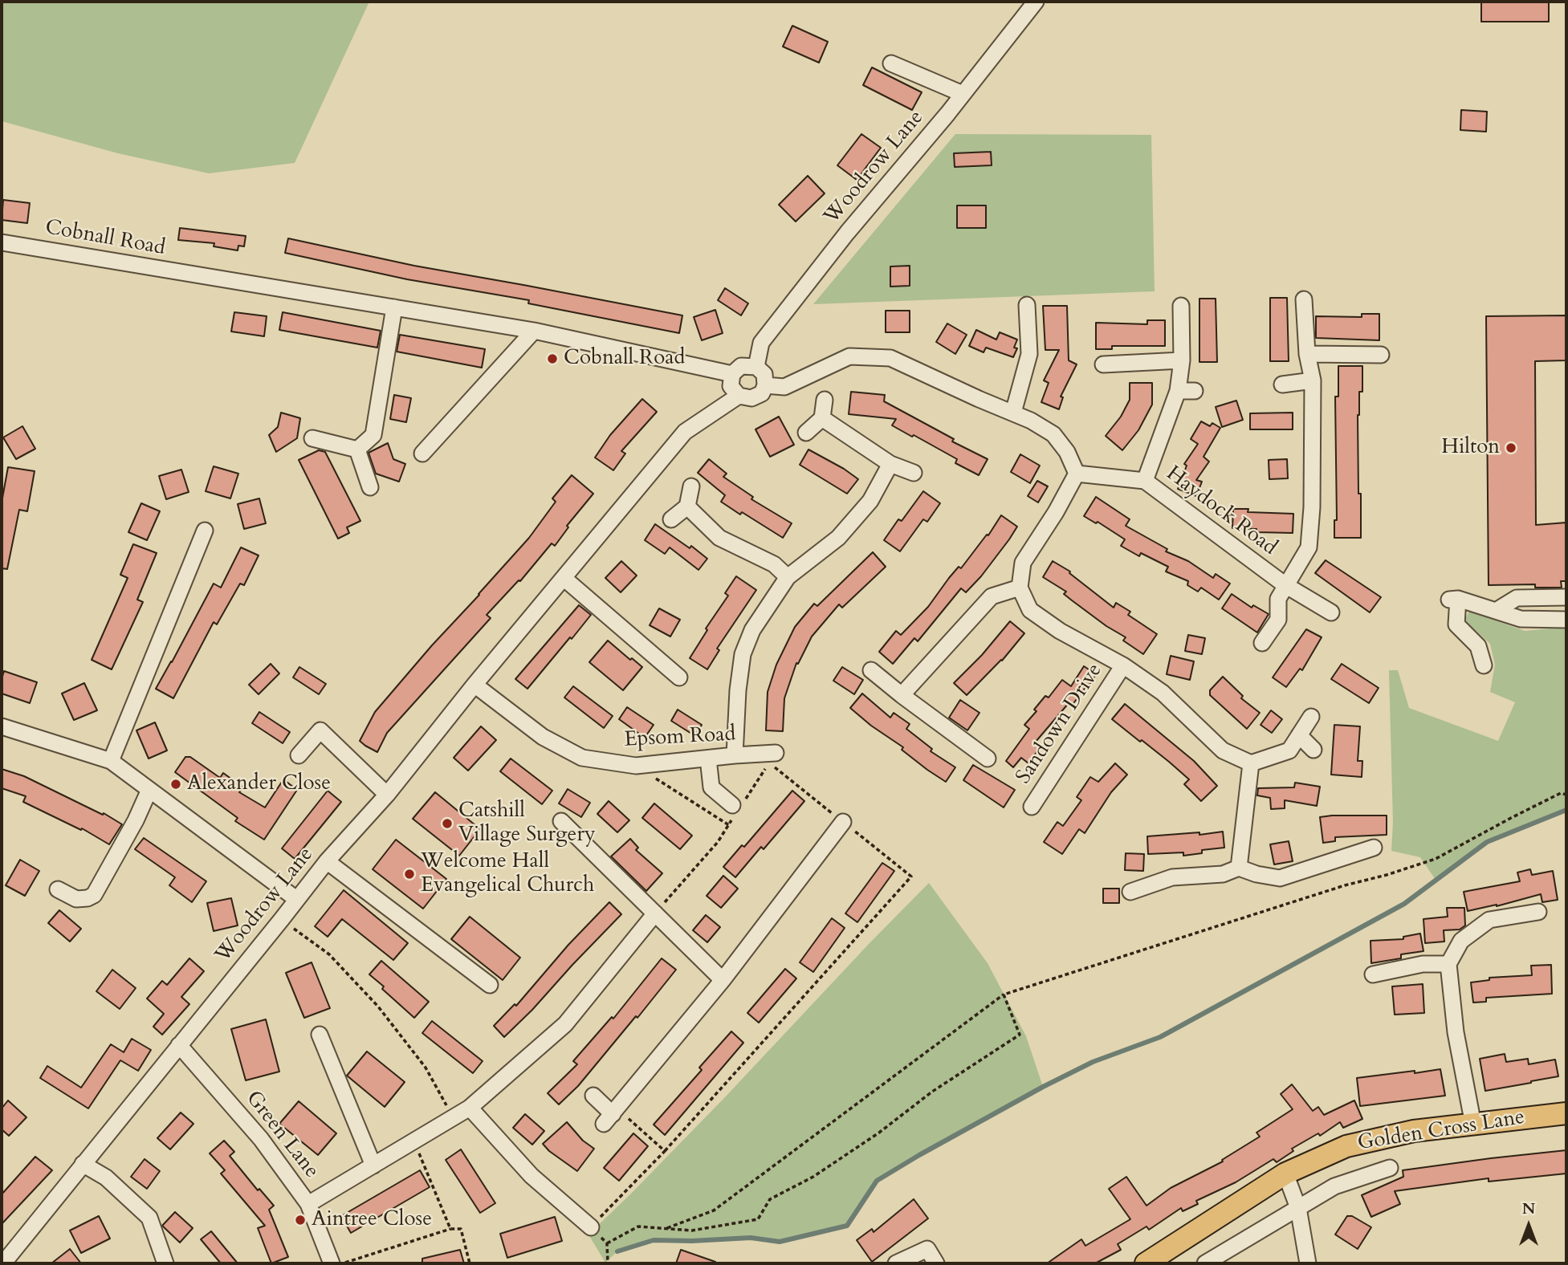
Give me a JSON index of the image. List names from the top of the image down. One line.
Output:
{"streets":{"main road":["Golden Cross Lane"],"street":["Woodrow Lane","Cobnall Road","Haydock Road","Sandown Drive","Epsom Road","Green Lane"]},"crossings":[["Woodrow Lane","Cobnall Road"],["Woodrow Lane","Epsom Road"],["Woodrow Lane","Green Lane"]],"places":["Cobnall Road","Hilton","Alexander Close","Catshill Village Surgery","Welcome Hall Evangelical Church","Aintree Close"],"north":"top"}
